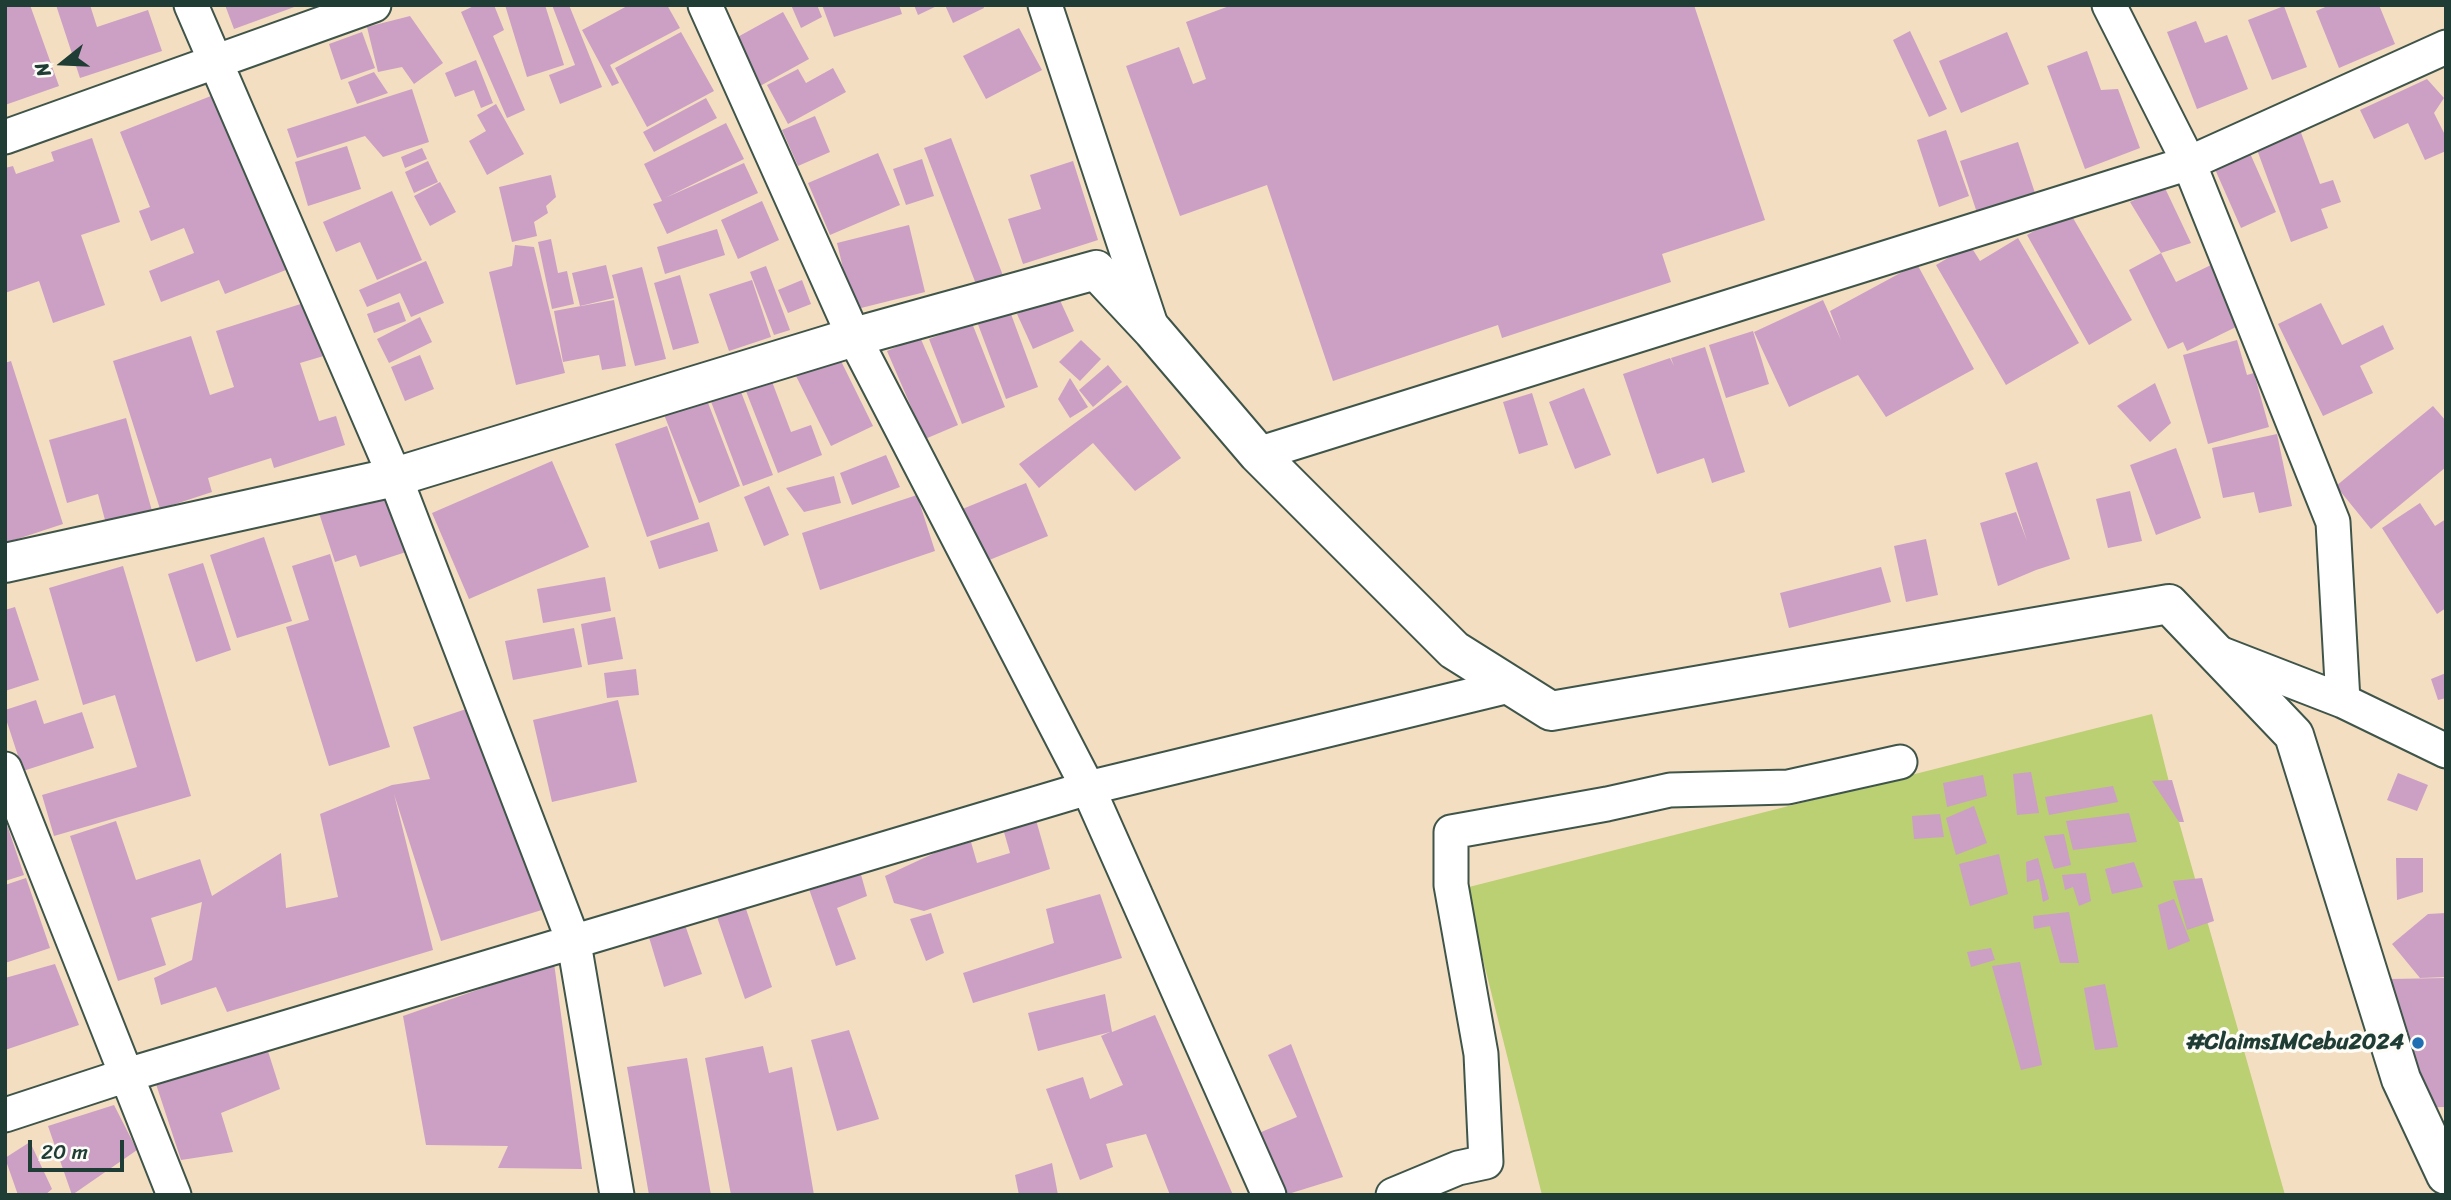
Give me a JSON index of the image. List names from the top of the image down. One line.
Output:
{"places":["#ClaimsIMCebu2024"],"scale_bar":"20 m","north":"left"}
